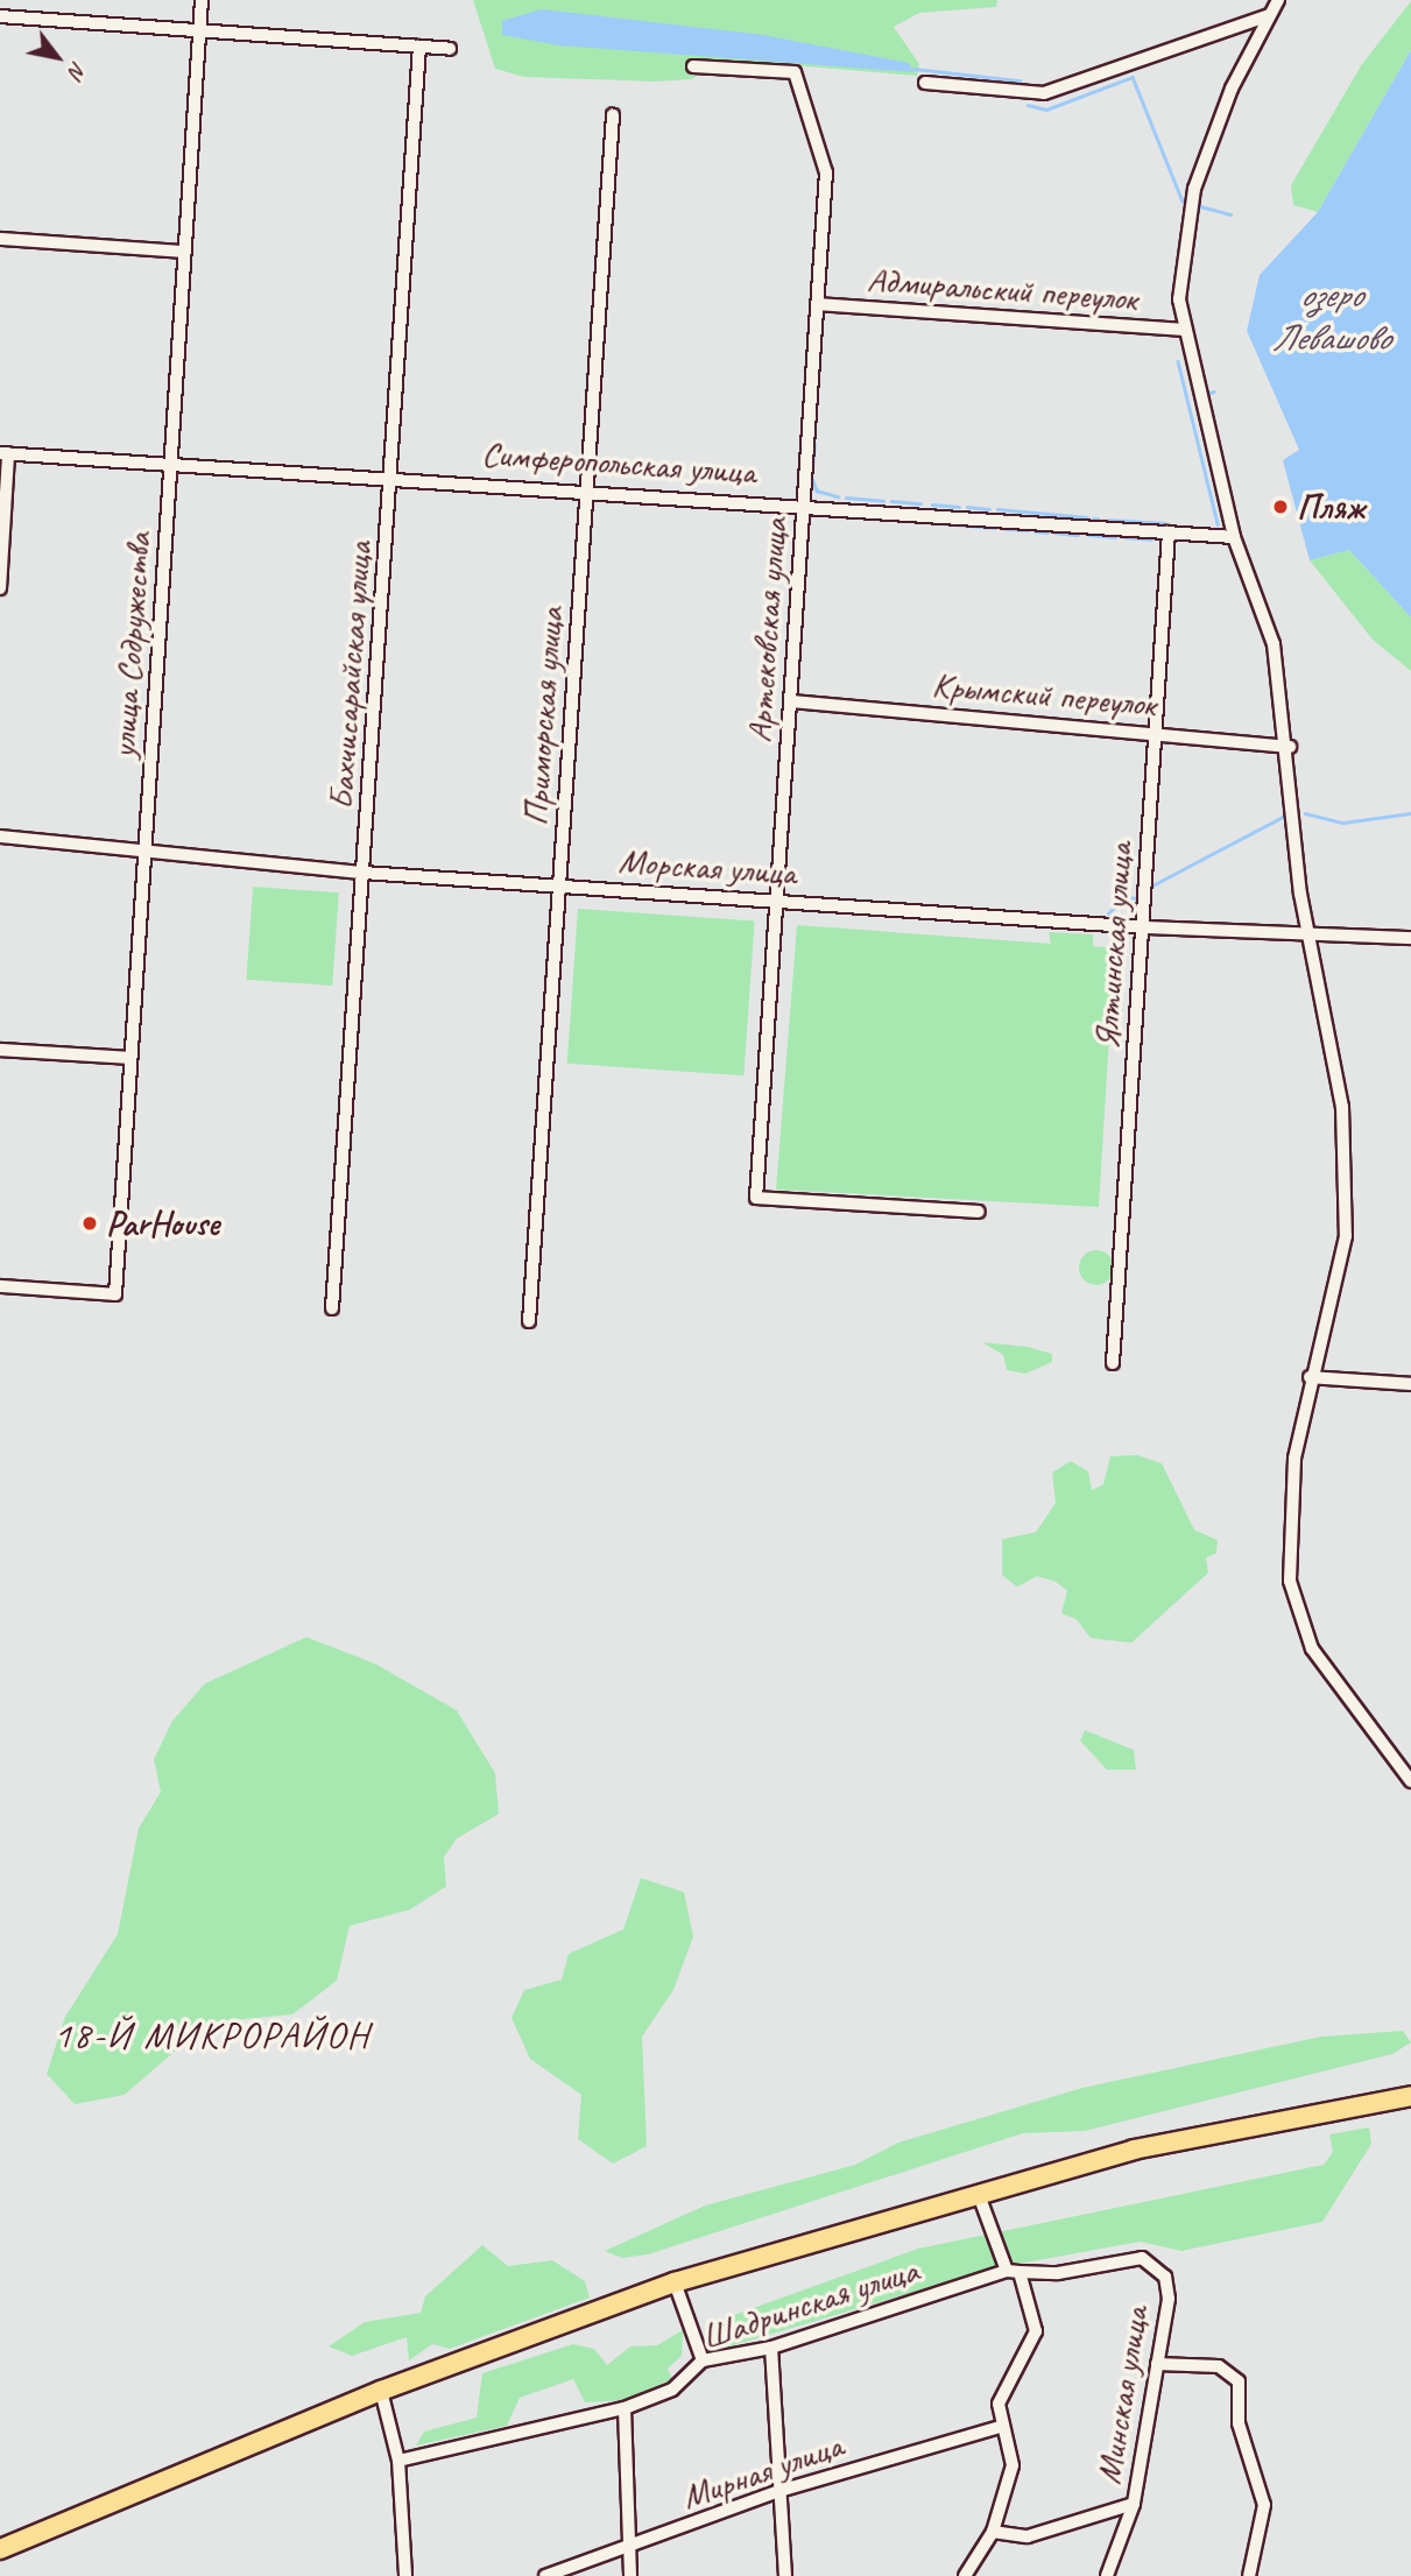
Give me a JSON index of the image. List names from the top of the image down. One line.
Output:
{"streets":{"street":["Адмиральский переулок","Симферопольская улица","Артековская улица","улица Содружества","Бахчисарайская улица","Крымский переулок","Приморская улица","Морская улица","Ялтинская улица","Шадринская улица","Минская улица","Мирная улица"]},"crossings":[["Адмиральский переулок","Артековская улица"],["Симферопольская улица","Артековская улица"],["Симферопольская улица","улица Содружества"],["Симферопольская улица","Бахчисарайская улица"],["Симферопольская улица","Приморская улица"],["Симферопольская улица","Ялтинская улица"],["Артековская улица","Крымский переулок"],["Артековская улица","Морская улица"],["улица Содружества","Морская улица"],["Бахчисарайская улица","Морская улица"],["Крымский переулок","Ялтинская улица"],["Приморская улица","Морская улица"],["Морская улица","Ялтинская улица"],["Шадринская улица","Минская улица"]],"districts":["18-Й МИКРОРАЙОН"],"water":["озеро Левашово"],"places":["Пляж","ParHouse"],"north":"bottom right"}
